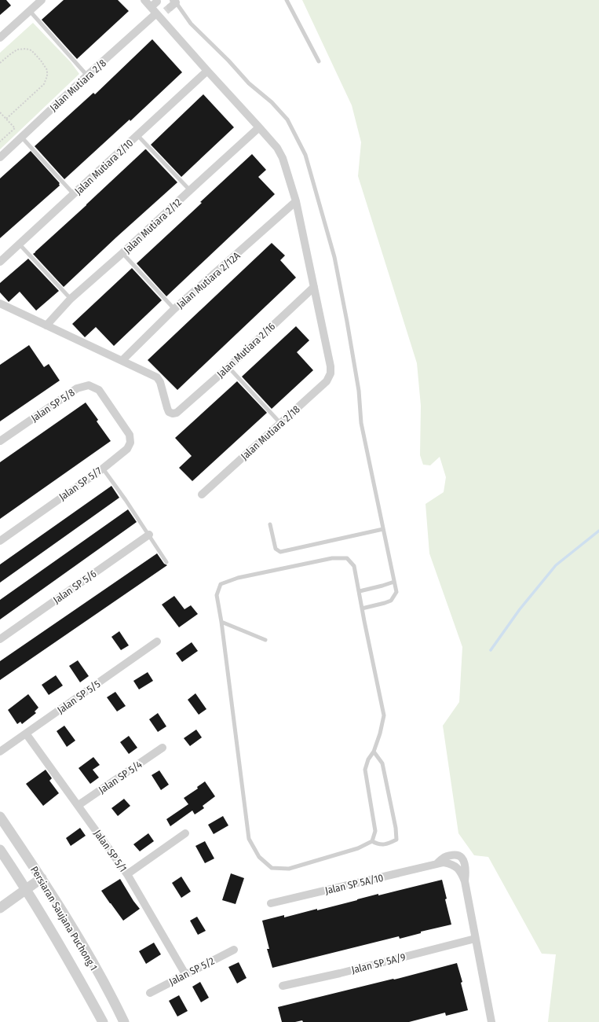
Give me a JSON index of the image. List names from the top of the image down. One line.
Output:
{"streets":{"street":["Jalan Mutiara 2/8","Jalan Mutiara 2/10","Jalan Mutiara 2/12","Jalan Mutiara 2/12A","Jalan Mutiara 2/16","Jalan SP 5/8","Jalan Mutiara 2/18","Jalan SP 5/7","Jalan SP 5/6","Jalan SP 5/5","Jalan SP 5/4","Jalan SP 5/1","Jalan SP 5A/10","Persiaran Saujana Puchong 1","Jalan SP 5A/9","Jalan SP 5/2"]},"crossings":[["Jalan Mutiara 2/12A","Jalan Mutiara 2/16"],["Jalan Mutiara 2/16","Jalan Mutiara 2/18"],["Jalan SP 5/8","Jalan SP 5/7"],["Jalan SP 5/5","Jalan SP 5/1"],["Jalan SP 5/4","Jalan SP 5/1"],["Jalan SP 5/1","Jalan SP 5/2"],["Jalan SP 5A/10","Jalan SP 5A/9"]]}
